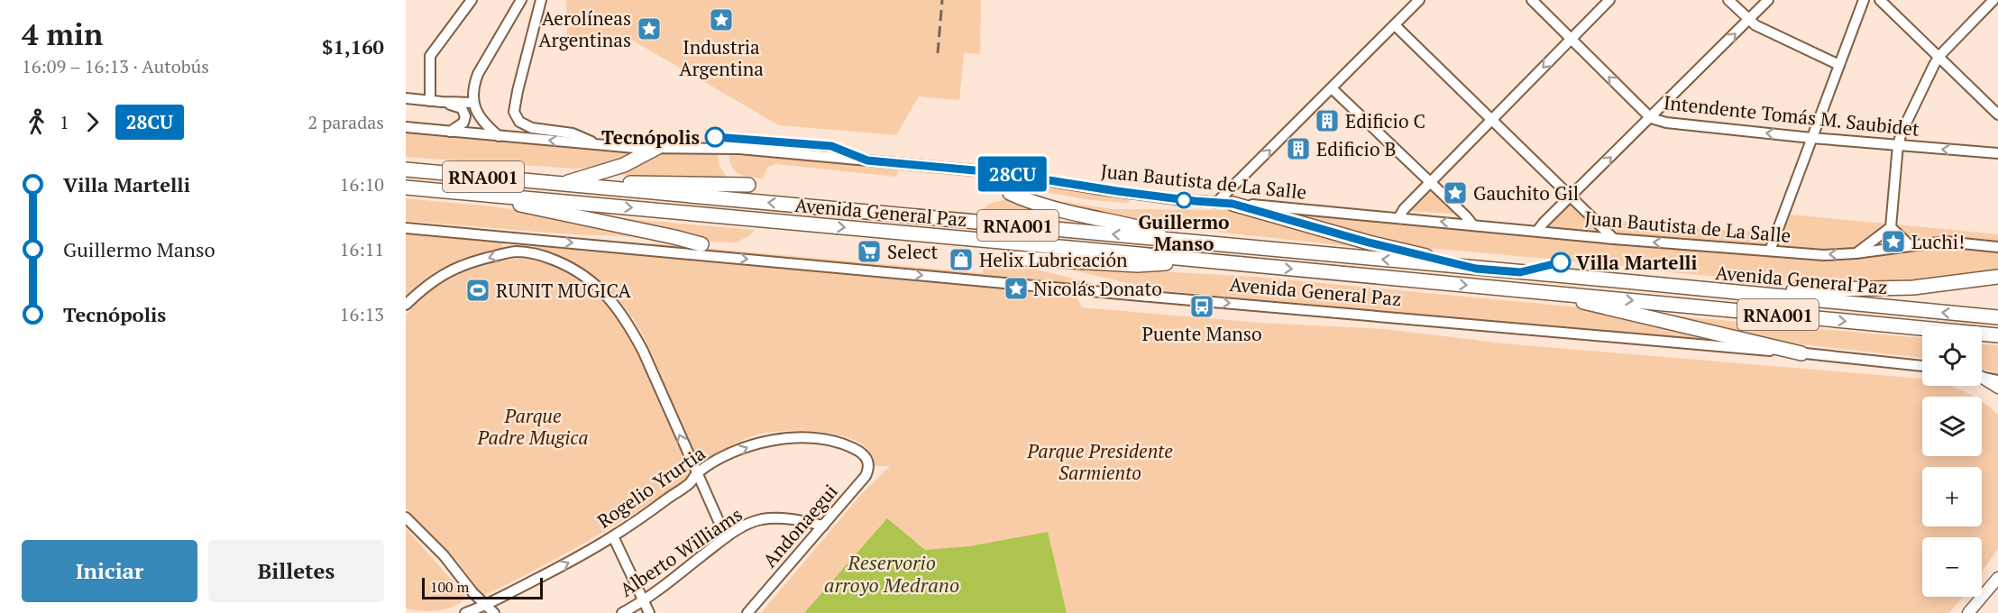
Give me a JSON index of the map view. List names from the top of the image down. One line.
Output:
{"streets":{"highway":["RNA001","Avenida General Paz"],"street":["Intendente Tomás M. Saubidet","Juan Bautista de La Salle","Rogelio Yrurtia","Andonaegui","Alberto Williams"]},"crossings":[["Rogelio Yrurtia","Andonaegui"],["Andonaegui","Alberto Williams"]],"one_way":["Intendente Tomás M. Saubidet","Rogelio Yrurtia"],"water":["Reservorio arroyo Medrano"],"parks":["Parque Padre Mugica","Parque Presidente Sarmiento"],"places":{"place":["Industria Argentina","Aerolíneas Argentinas","Gauchito Gil","Luchi!","Nicolás Donato"],"building":["Edificio C","Edificio B"],"other":["Tecnópolis","Guillermo Manso","Villa Martelli"],"supermarket":["Select"],"shop":["Helix Lubricación"],"sports":["RUNIT MUGICA"],"bus stop":["Puente Manso"]},"lines":["bus line 28CU"],"scale_bar":"100 m","page":{"heading":["4 min","16:09 – 16:13 · Autobús","$1,160"],"on_map":"28CU","legs":["1","28CU","2 paradas"],"list":[{"name":"Villa Martelli","value":"16:10"},{"name":"Guillermo Manso","value":"16:11"},{"name":"Tecnópolis","value":"16:13"}],"map_buttons":["+","−"],"buttons":["Iniciar","Billetes"],"scale":"100 m"}}
